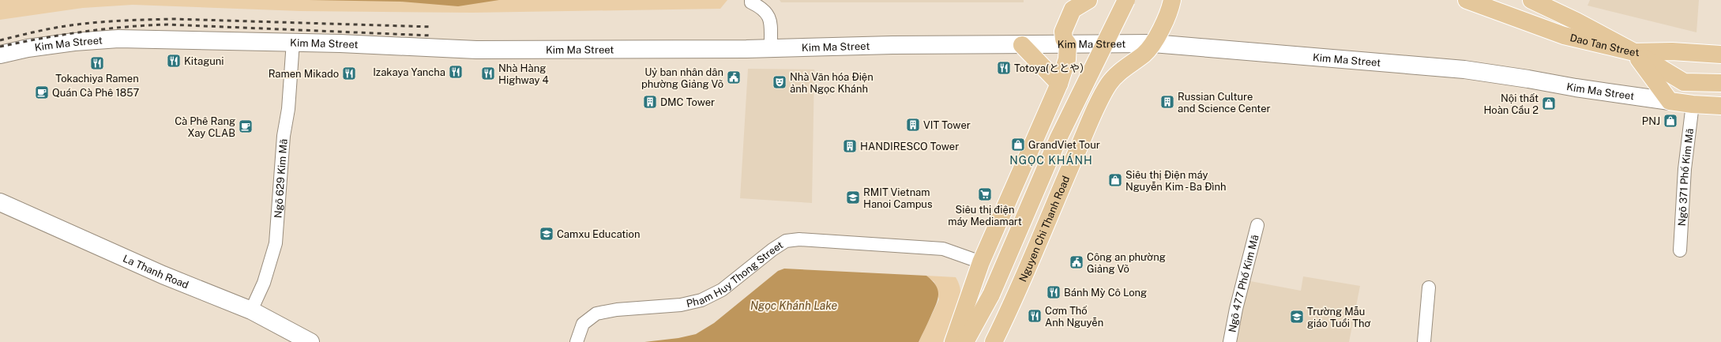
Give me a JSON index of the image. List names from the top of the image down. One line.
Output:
{"streets":{"main road":["Dao Tan Street","Kim Ma Street","Nguyen Chi Thanh Road","La Thanh Road"],"street":["Ngõ 371 Phố Kim Mã","Ngõ 629 Kim Mã","Pham Huy Thong Street","Ngõ 477 Phố Kim Mã"]},"crossings":[["Kim Ma Street","Ngõ 371 Phố Kim Mã"],["Kim Ma Street","Ngõ 629 Kim Mã"],["Kim Ma Street","Nguyen Chi Thanh Road"],["Ngõ 629 Kim Mã","La Thanh Road"]],"districts":["NGỌC KHÁNH"],"water":["Ngọc Khánh Lake"],"places":{"restaurant":["Kitaguni","Tokachiya Ramen","Totoya(ととや）","Izakaya Yancha","Ramen Mikado","Nhà Hàng Highway 4","Bánh Mỳ Cô Long","Cơm Thố Anh Nguyễn"],"public building":["Uỷ ban nhân dân phường Giảng Võ","Công an phường Giảng Võ"],"theatre":["Nhà Văn hóa Điện ảnh Ngọc Khánh"],"cafe":["Quán Cà Phê 1857","Cà Phê Rang Xay CLAB"],"building":["DMC Tower","Russian Culture and Science Center","VIT Tower","HANDIRESCO Tower"],"shop":["Nội thất Hoàn Cầu 2","PNJ","GrandViet Tour","Siêu thị Điện máy Nguyễn Kim - Ba Đình"],"supermarket":["Siêu thị điện máy Mediamart"],"school or university":["RMIT Vietnam Hanoi Campus","Camxu Education","Trường Mẫu giáo Tuổi Thơ"]}}
